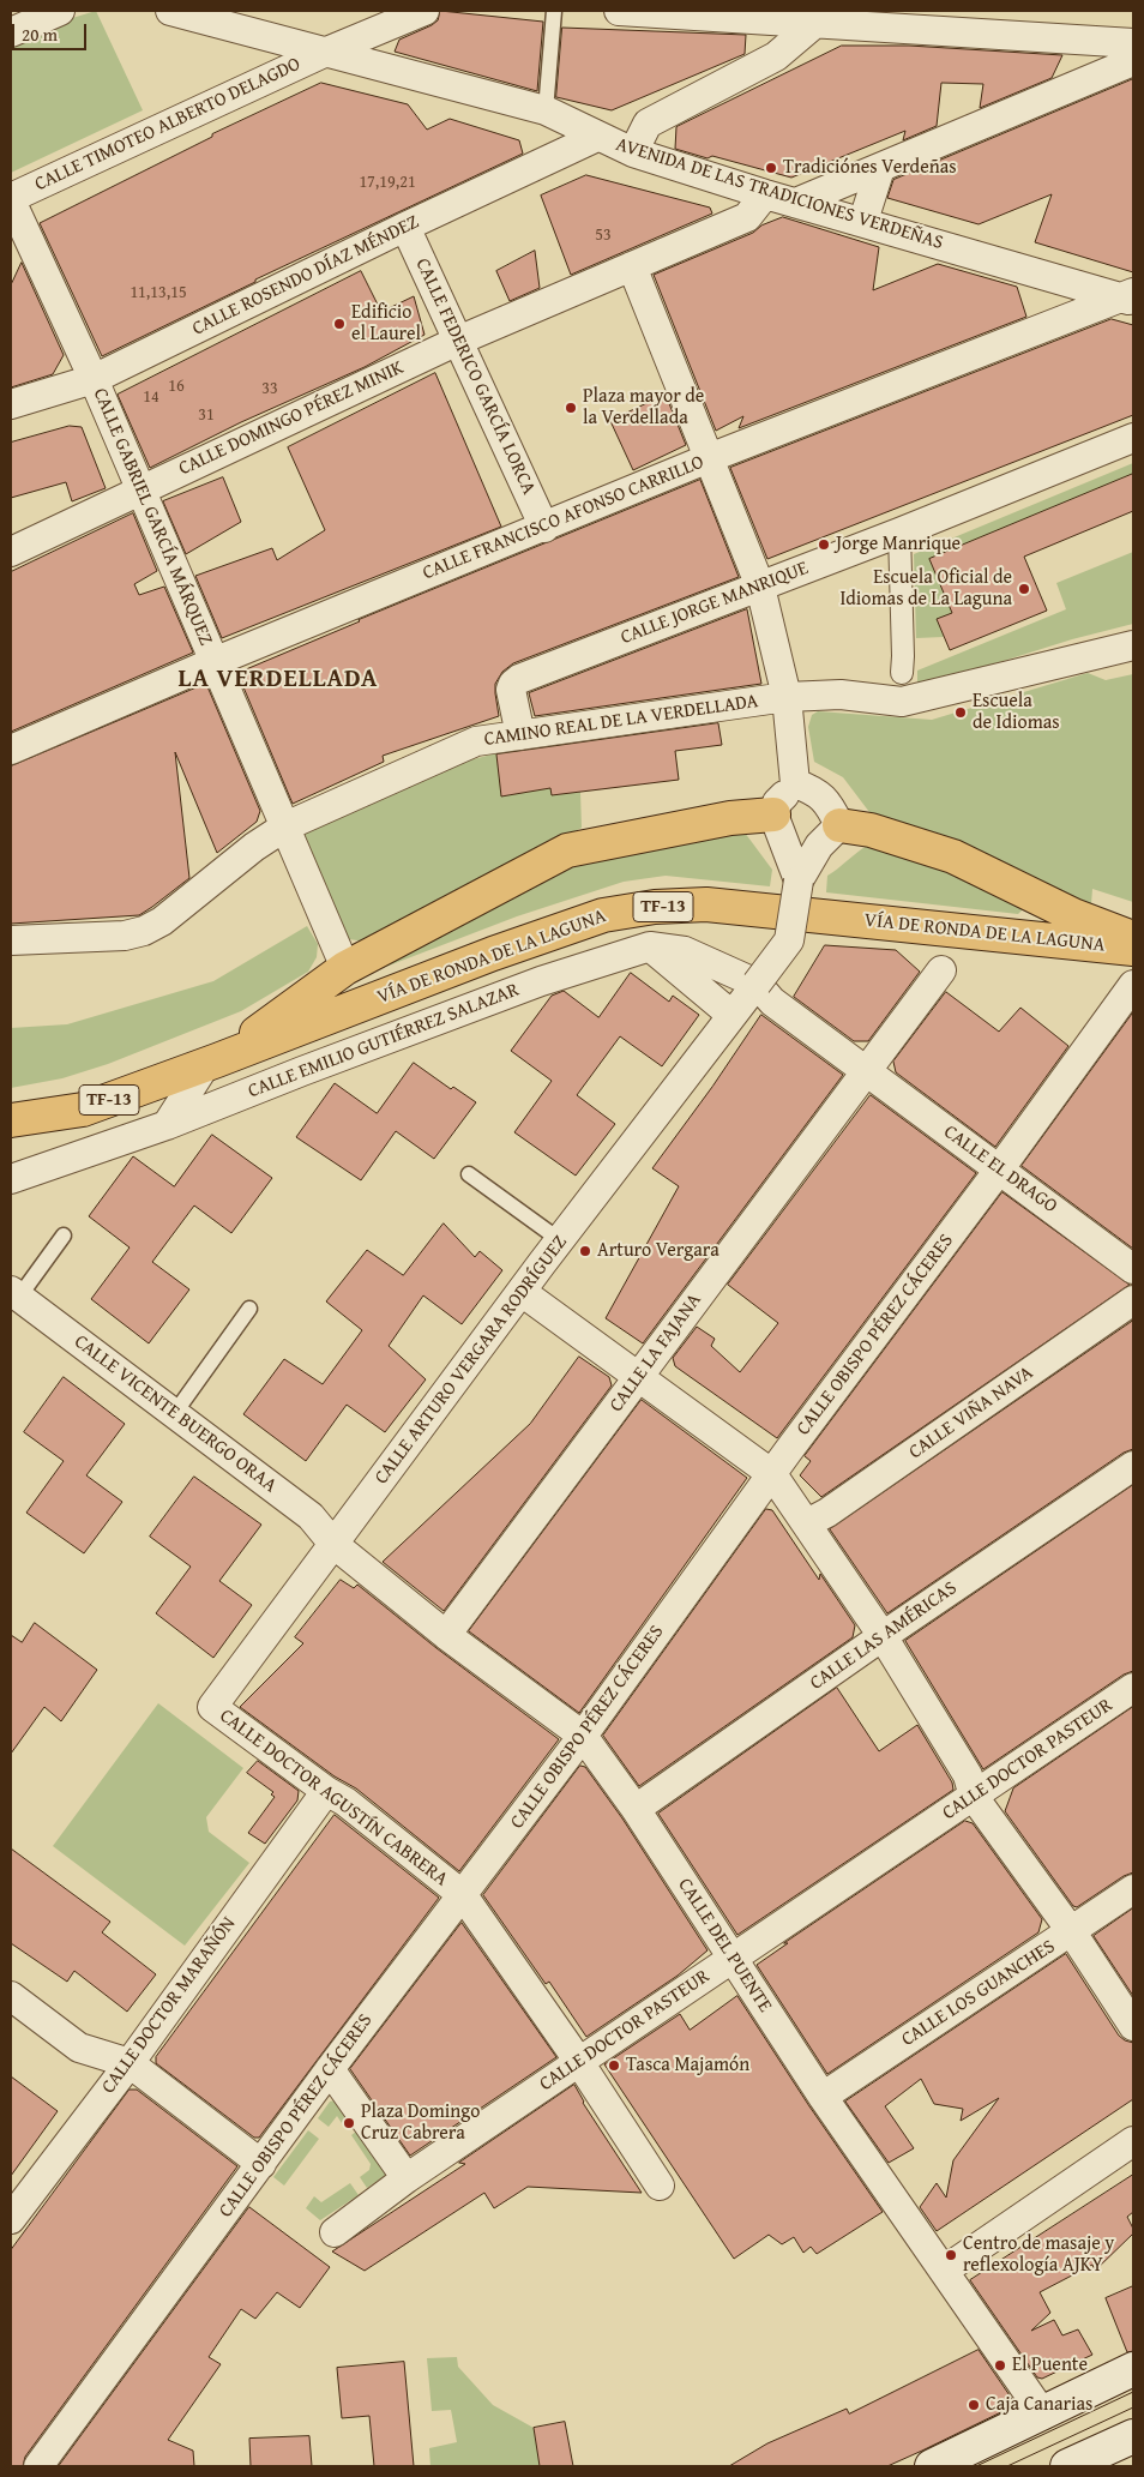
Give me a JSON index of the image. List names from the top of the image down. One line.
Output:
{"streets":{"main road":["TF-13","VÍA DE RONDA DE LA LAGUNA"],"street":["CALLE TIMOTEO ALBERTO DELAGDO","AVENIDA DE LAS TRADICIONES VERDEÑAS","CALLE ROSENDO DÍAZ MÉNDEZ","CALLE FEDERICO GARCÍA LORCA","CALLE DOMINGO PÉREZ MINIK","CALLE GABRIEL GARCÍA MÁRQUEZ","CALLE FRANCISCO AFONSO CARRILLO","CALLE JORGE MANRIQUE","CAMINO REAL DE LA VERDELLADA","CALLE EMILIO GUTIÉRREZ SALAZAR","CALLE EL DRAGO","CALLE OBISPO PÉREZ CÁCERES","CALLE LA FAJANA","CALLE ARTURO VERGARA RODRÍGUEZ","CALLE VIÑA NAVA","CALLE VICENTE BUERGO ORAA","CALLE LAS AMÉRICAS","CALLE DOCTOR PASTEUR","CALLE DOCTOR AGUSTÍN CABRERA","CALLE DEL PUENTE","CALLE LOS GUANCHES","CALLE DOCTOR MARAÑÓN"]},"crossings":[["CALLE TIMOTEO ALBERTO DELAGDO","AVENIDA DE LAS TRADICIONES VERDEÑAS"],["CALLE TIMOTEO ALBERTO DELAGDO","CALLE GABRIEL GARCÍA MÁRQUEZ"],["AVENIDA DE LAS TRADICIONES VERDEÑAS","CALLE ROSENDO DÍAZ MÉNDEZ"],["AVENIDA DE LAS TRADICIONES VERDEÑAS","CALLE DOMINGO PÉREZ MINIK"],["AVENIDA DE LAS TRADICIONES VERDEÑAS","CALLE FRANCISCO AFONSO CARRILLO"],["CALLE ROSENDO DÍAZ MÉNDEZ","CALLE FEDERICO GARCÍA LORCA"],["CALLE ROSENDO DÍAZ MÉNDEZ","CALLE GABRIEL GARCÍA MÁRQUEZ"],["CALLE FEDERICO GARCÍA LORCA","CALLE DOMINGO PÉREZ MINIK"],["CALLE FEDERICO GARCÍA LORCA","CALLE FRANCISCO AFONSO CARRILLO"],["CALLE DOMINGO PÉREZ MINIK","CALLE GABRIEL GARCÍA MÁRQUEZ"],["CALLE GABRIEL GARCÍA MÁRQUEZ","CALLE FRANCISCO AFONSO CARRILLO"],["CALLE GABRIEL GARCÍA MÁRQUEZ","CAMINO REAL DE LA VERDELLADA"],["CALLE JORGE MANRIQUE","CAMINO REAL DE LA VERDELLADA"],["CALLE EMILIO GUTIÉRREZ SALAZAR","CALLE EL DRAGO"],["CALLE EMILIO GUTIÉRREZ SALAZAR","CALLE ARTURO VERGARA RODRÍGUEZ"],["CALLE EL DRAGO","CALLE OBISPO PÉREZ CÁCERES"],["CALLE EL DRAGO","CALLE LA FAJANA"],["CALLE EL DRAGO","CALLE ARTURO VERGARA RODRÍGUEZ"],["CALLE OBISPO PÉREZ CÁCERES","CALLE DOCTOR AGUSTÍN CABRERA"],["CALLE OBISPO PÉREZ CÁCERES","CALLE DEL PUENTE"],["CALLE LA FAJANA","CALLE DEL PUENTE"],["CALLE ARTURO VERGARA RODRÍGUEZ","CALLE VICENTE BUERGO ORAA"],["CALLE ARTURO VERGARA RODRÍGUEZ","CALLE DOCTOR AGUSTÍN CABRERA"],["CALLE ARTURO VERGARA RODRÍGUEZ","CALLE DEL PUENTE"],["CALLE VICENTE BUERGO ORAA","CALLE DEL PUENTE"],["CALLE LAS AMÉRICAS","CALLE DEL PUENTE"],["CALLE DOCTOR PASTEUR","CALLE DOCTOR AGUSTÍN CABRERA"],["CALLE DOCTOR PASTEUR","CALLE DEL PUENTE"],["CALLE DOCTOR AGUSTÍN CABRERA","CALLE DOCTOR MARAÑÓN"],["CALLE DEL PUENTE","CALLE LOS GUANCHES"]],"districts":["LA VERDELLADA"],"places":["Tradiciónes Verdeñas","Edificio el Laurel","Plaza mayor de la Verdellada","Jorge Manrique","Escuela Oficial de Idiomas de La Laguna","Escuela de Idiomas","Arturo Vergara","Tasca Majamón","Plaza Domingo Cruz Cabrera","Centro de masaje y reflexología AJKY","El Puente","Caja Canarias"],"house_numbers":["17,19,21","53","11,13,15","16","33","14","31"],"scale_bar":"20 m"}
